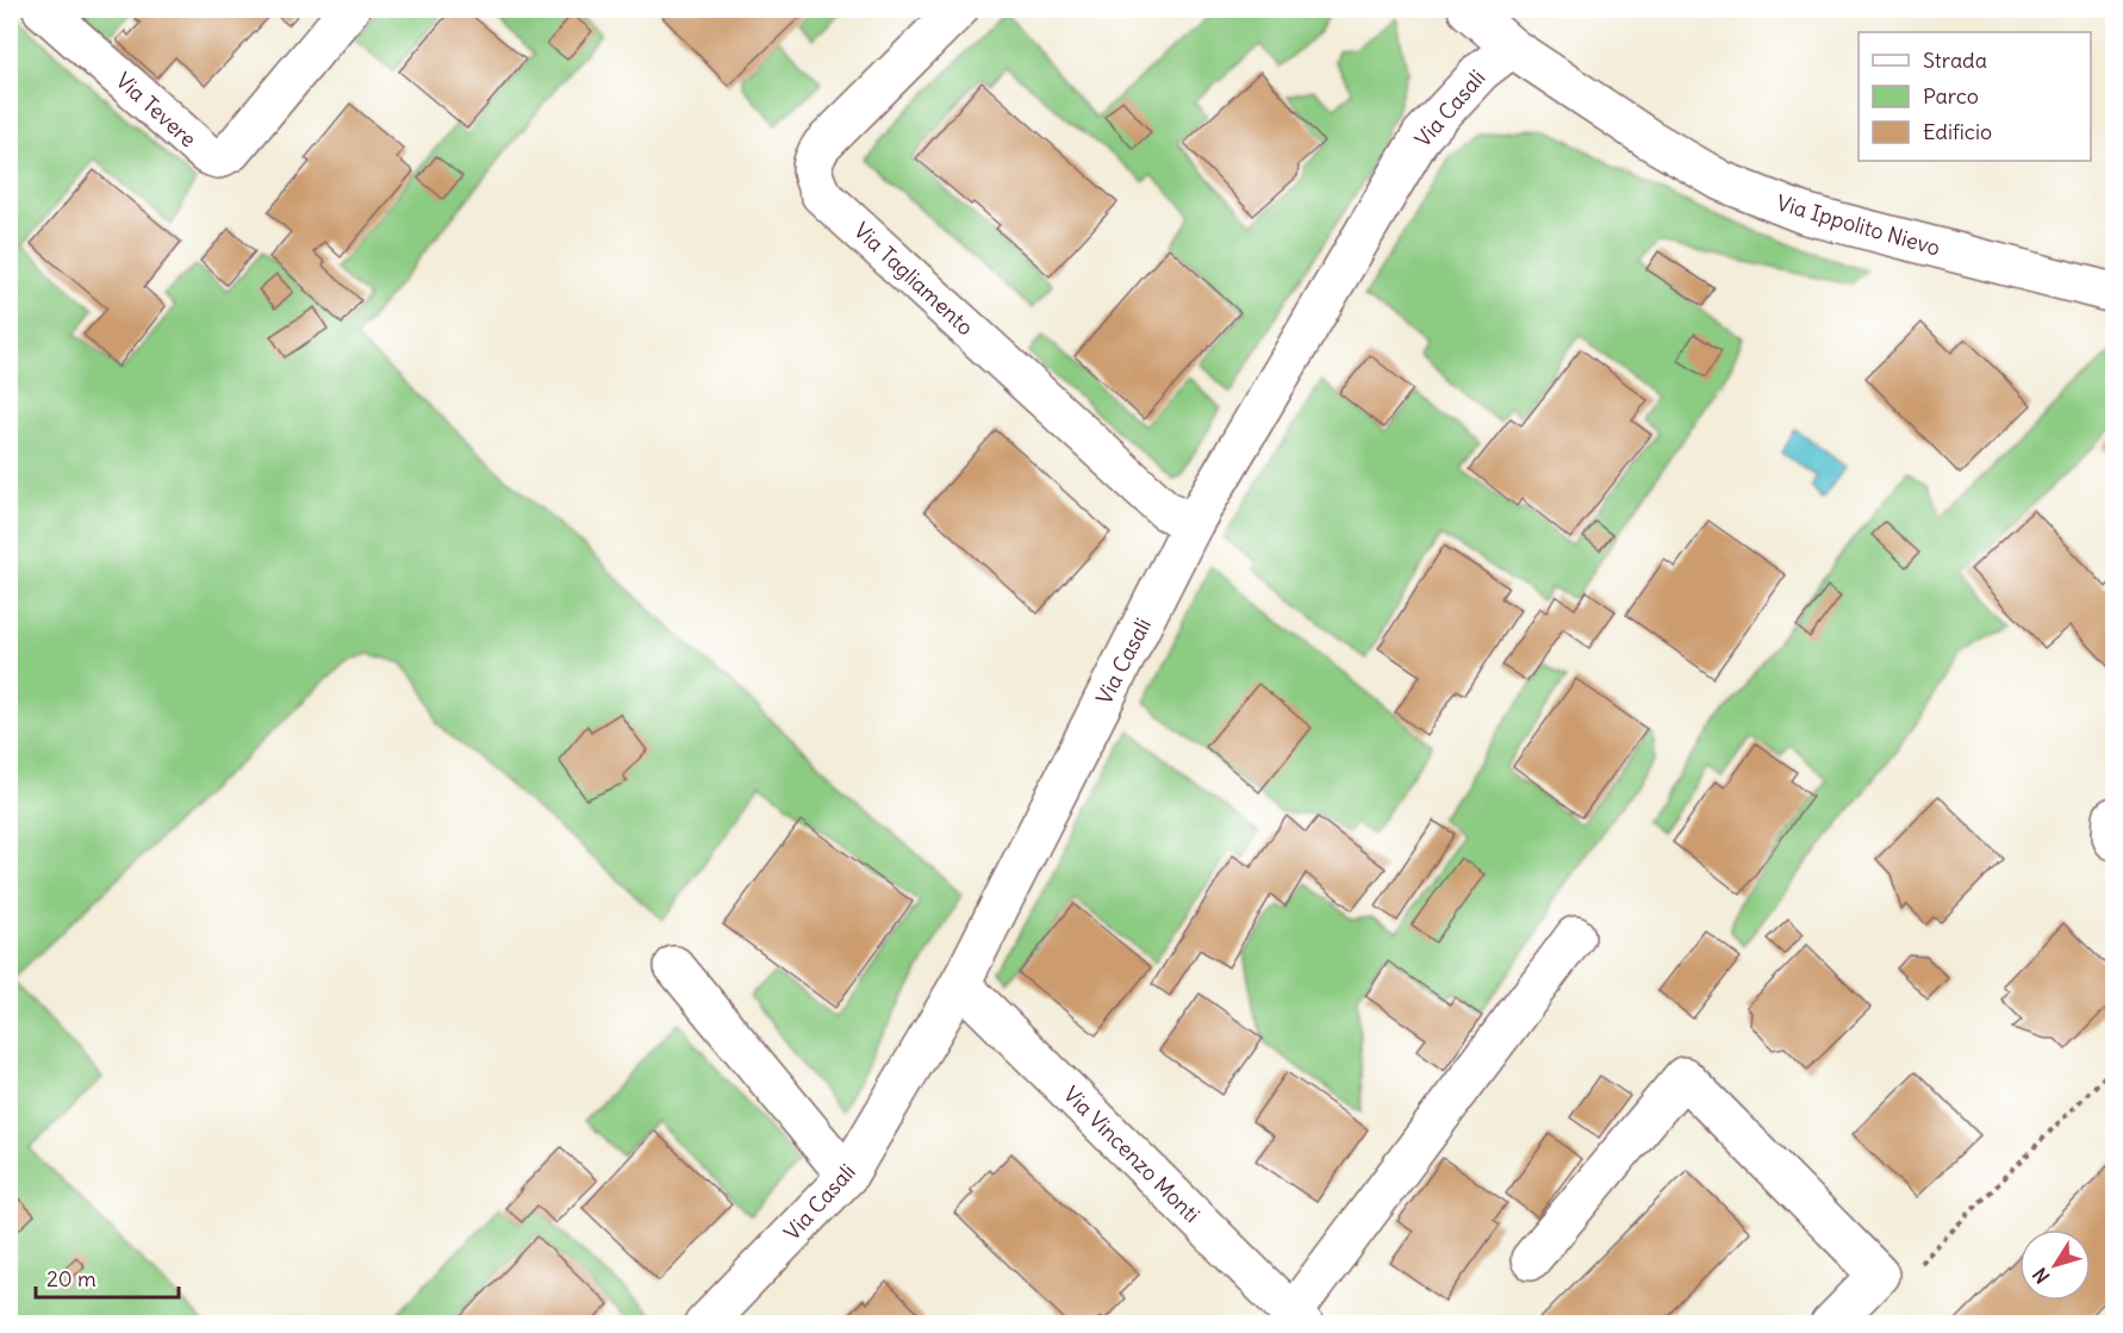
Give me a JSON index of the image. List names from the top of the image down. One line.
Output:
{"streets":{"street":["Via Casali","Via Tevere","Via Ippolito Nievo","Via Tagliamento","Via Vincenzo Monti"]},"crossings":[["Via Casali","Via Ippolito Nievo"],["Via Casali","Via Tagliamento"],["Via Casali","Via Vincenzo Monti"]],"legend":["Strada","Parco","Edificio"],"scale_bar":"20 m","north":"bottom left"}
